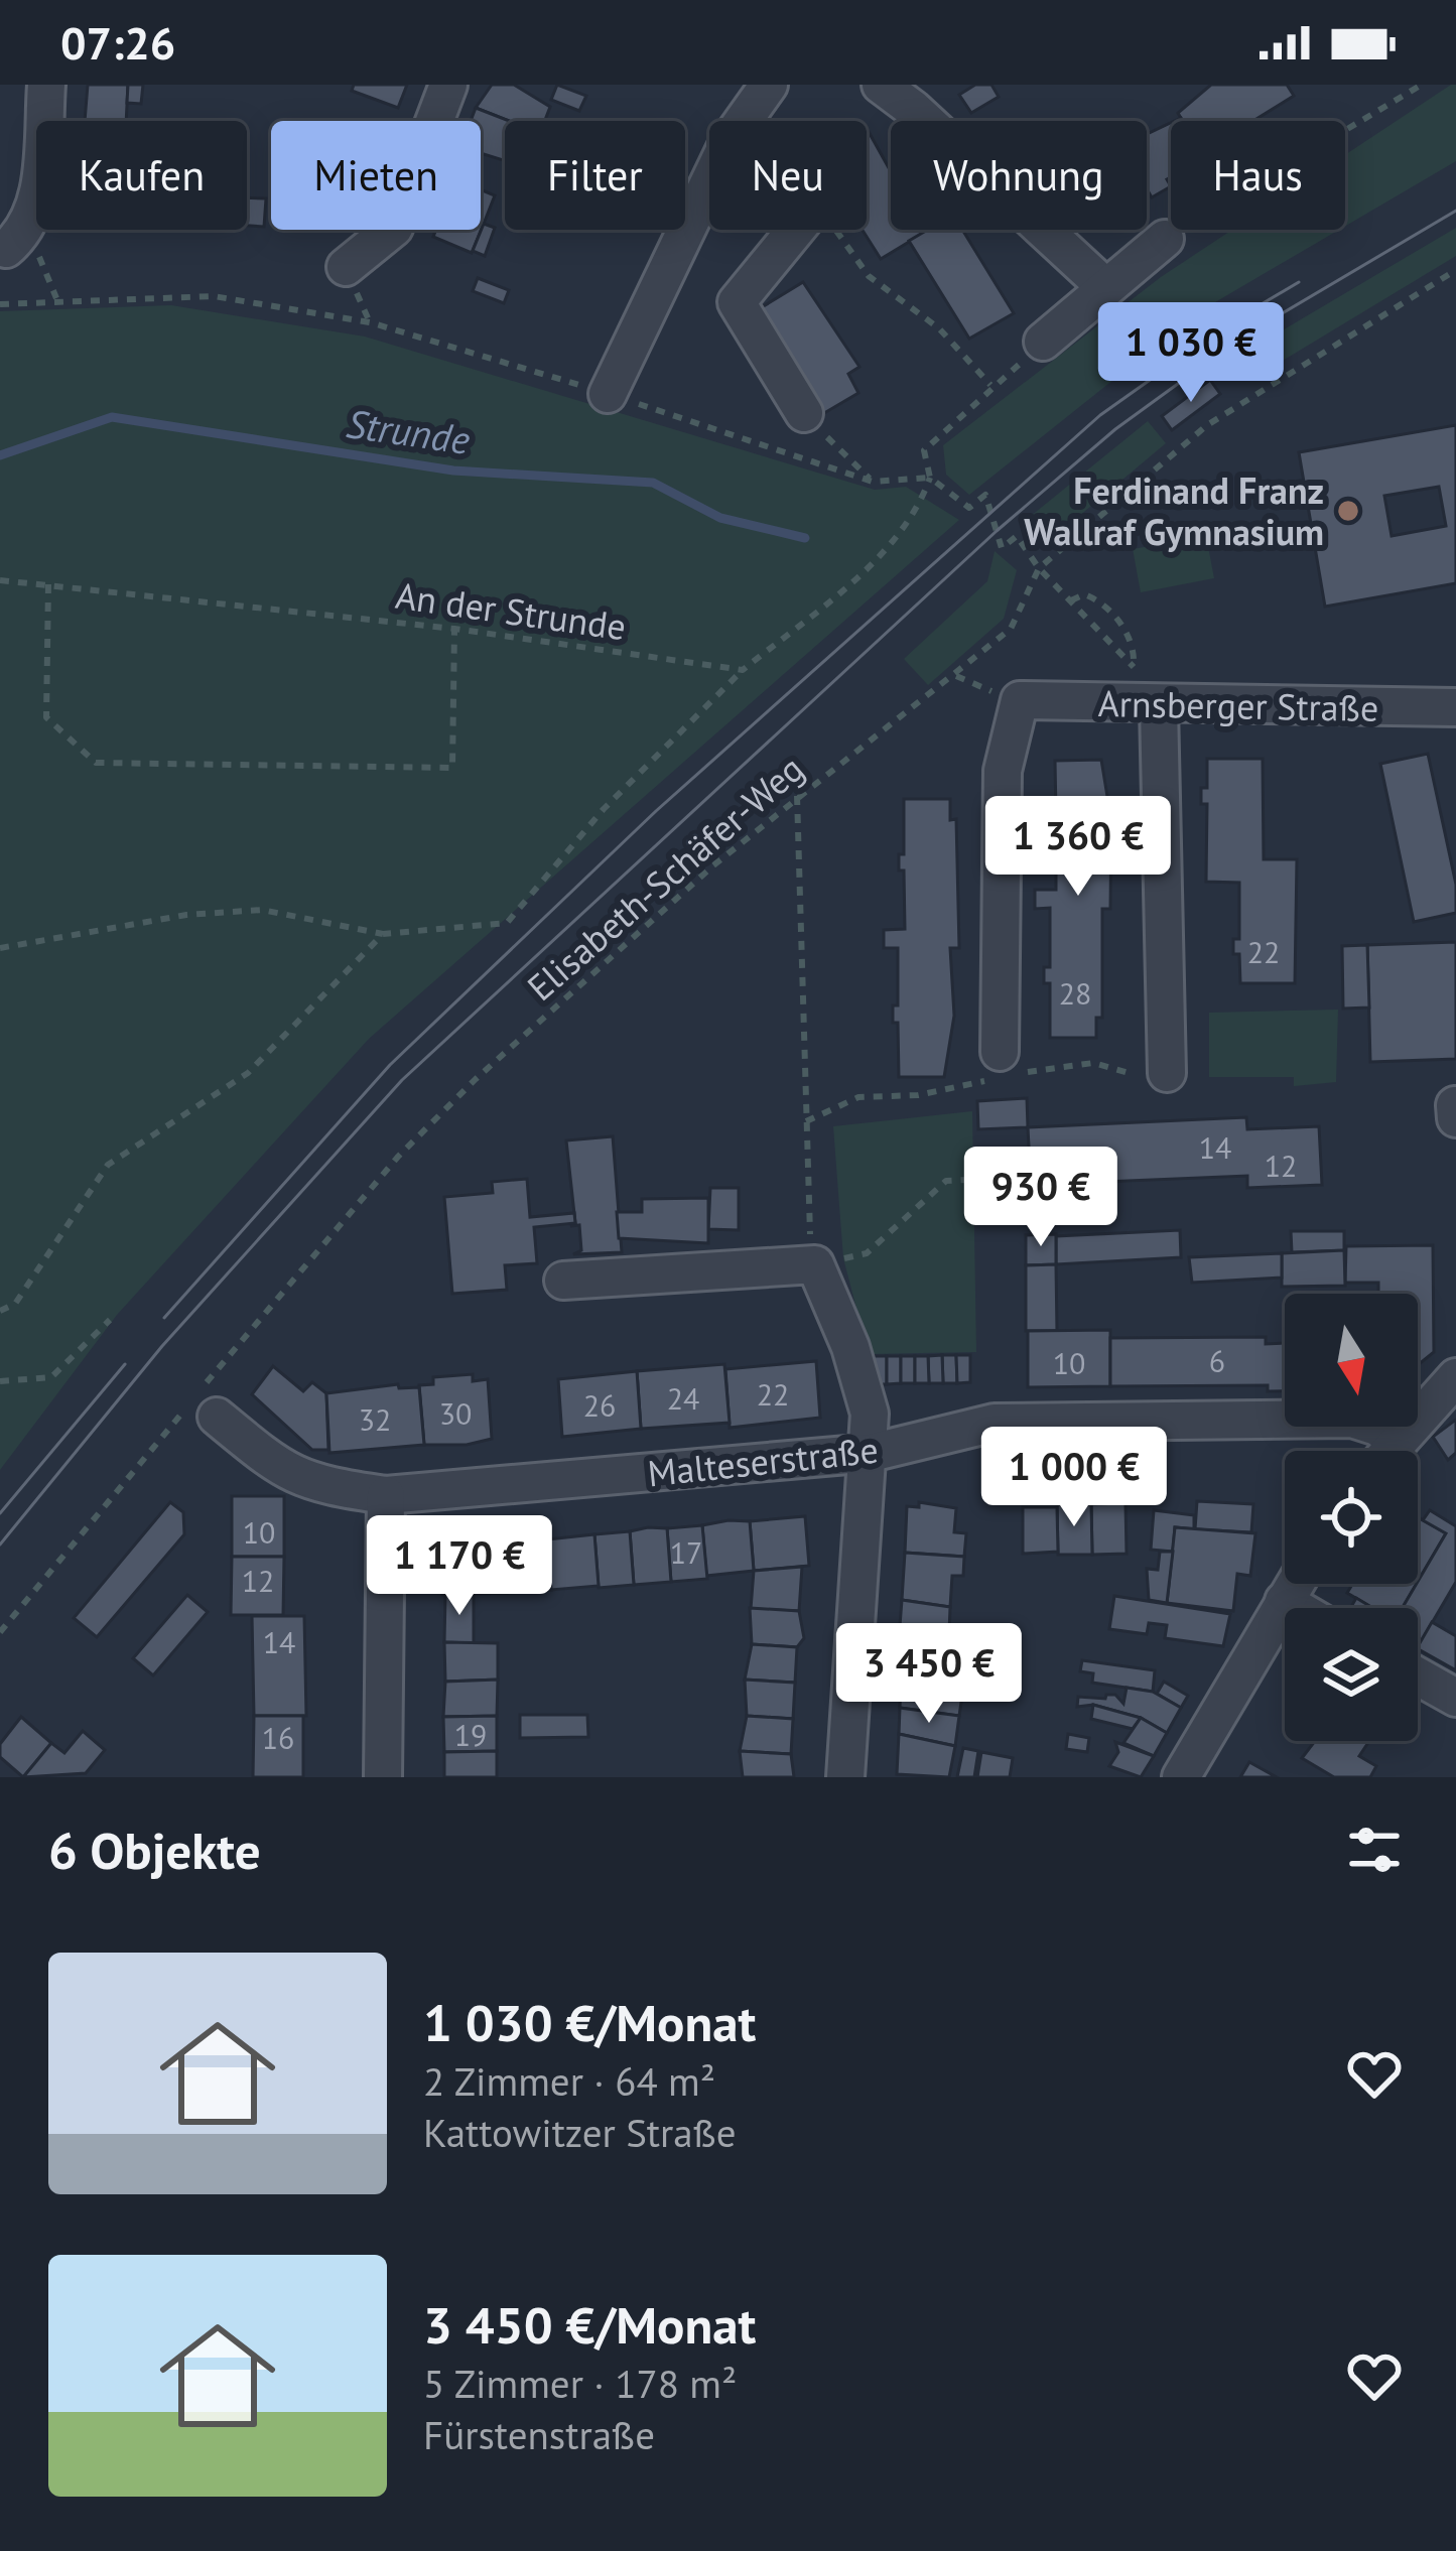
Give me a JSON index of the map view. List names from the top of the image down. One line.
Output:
{"streets":{"street":["Arnsberger Straße","Malteserstraße"],"path":["An der Strunde","Elisabeth-Schäfer-Weg"]},"water":["Strunde"],"places":["Ferdinand Franz Wallraf Gymnasium"],"house_numbers":["22","28","14","12","6","10","22","24","26","30","32","10","17","12","14","19","16"],"north":"bottom","page":{"status":"07:26","chip":["Kaufen","Mieten","Filter","Neu","Wohnung","Haus"],"price":["1 030 €","1 360 €","930 €","1 000 €","1 170 €","3 450 €"],"heading":"6 Objekte","list":[{"name":"1 030 €/Monat","note":"2 Zimmer · 64 m² · Kattowitzer Straße"},{"name":"3 450 €/Monat","note":"5 Zimmer · 178 m² · Fürstenstraße"}]}}
